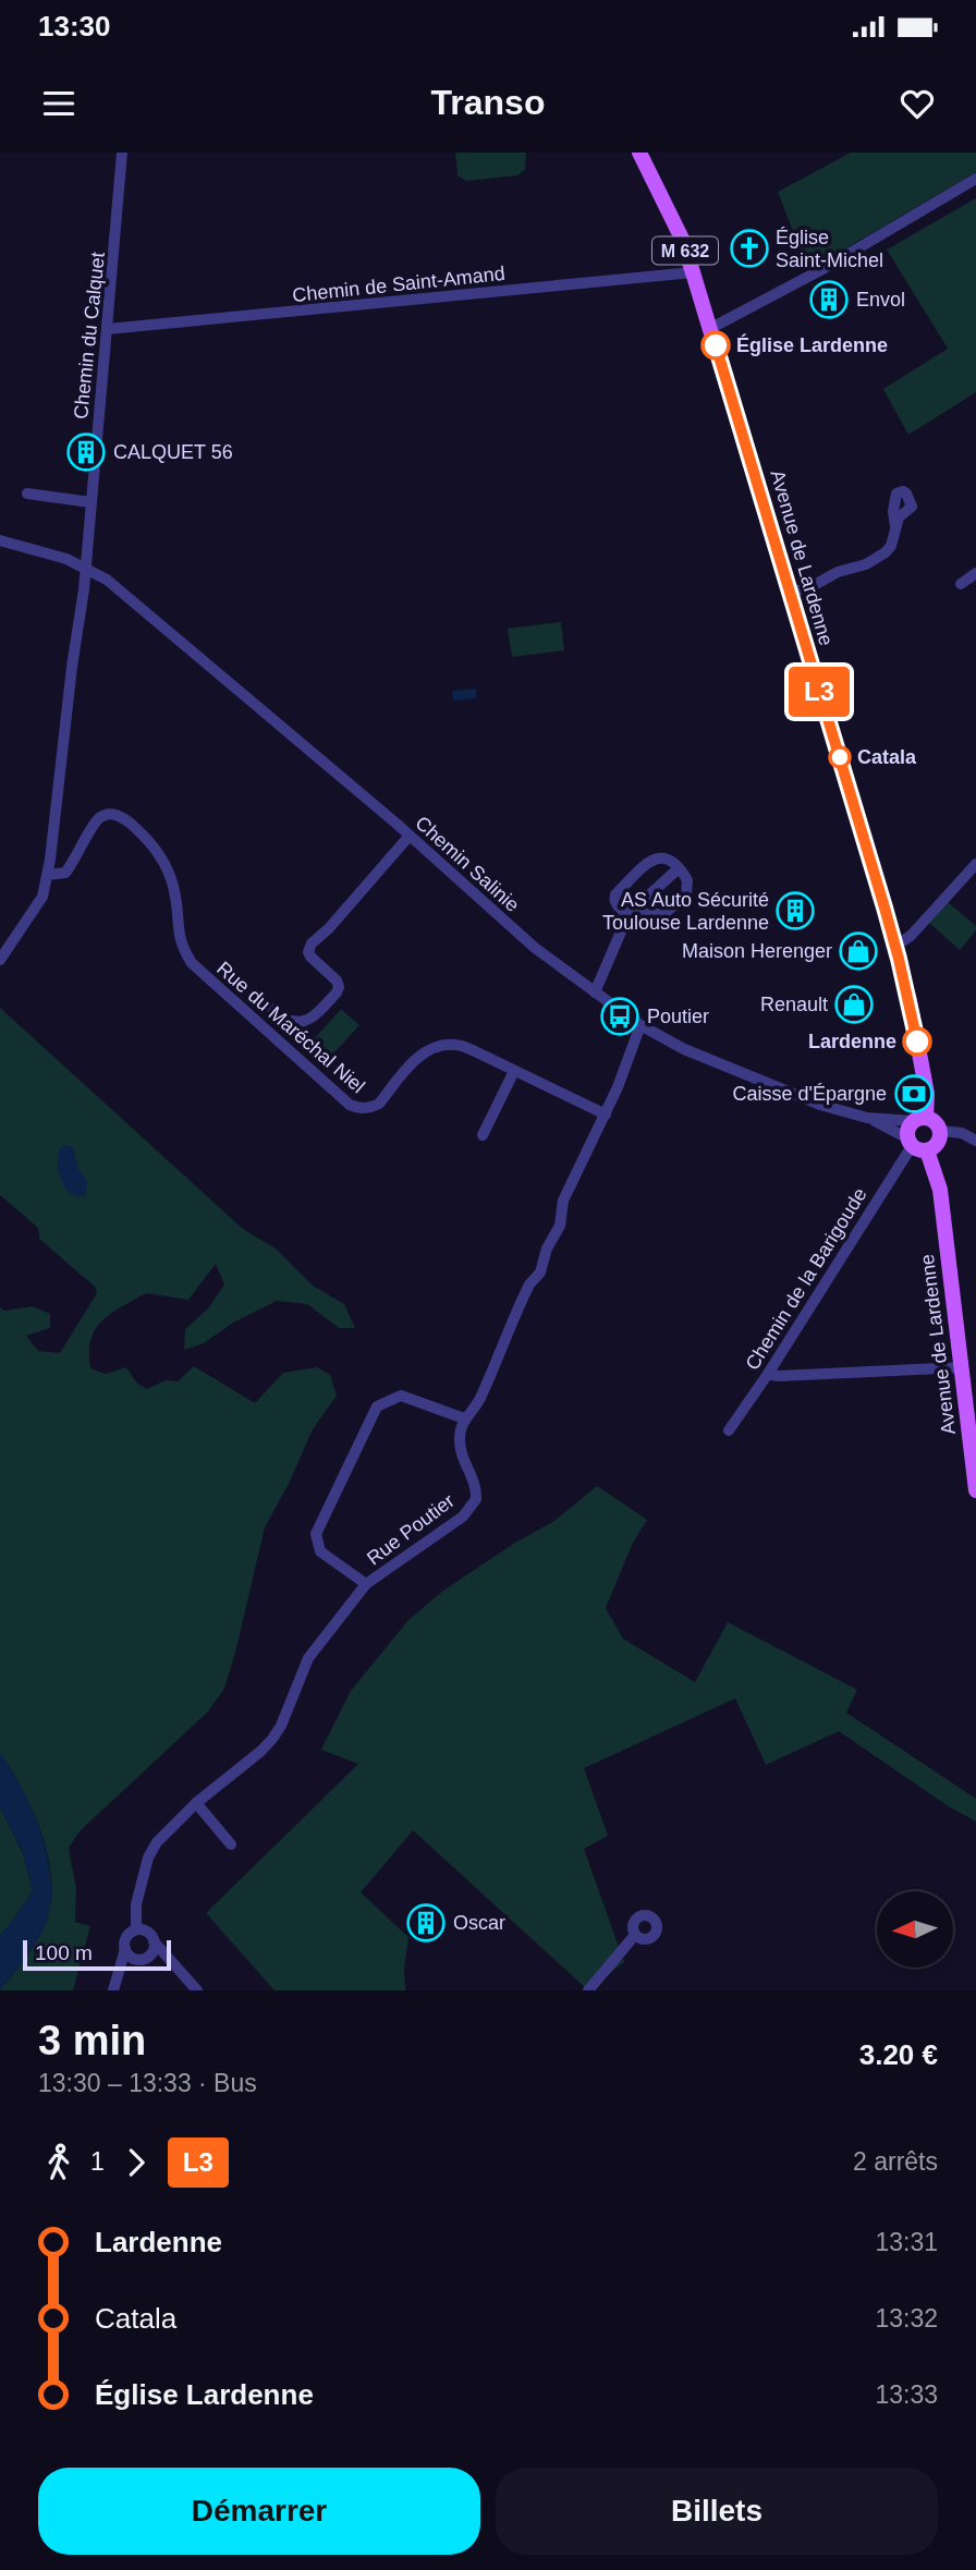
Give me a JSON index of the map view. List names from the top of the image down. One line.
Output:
{"streets":{"main road":["M 632","Avenue de Lardenne"],"street":["Chemin de Saint-Amand","Chemin du Calquet","Chemin Salinie","Rue du Maréchal Niel","Chemin de la Barigoude","Rue Poutier"]},"crossings":[["Chemin de Saint-Amand","Chemin du Calquet"],["Chemin de Saint-Amand","Avenue de Lardenne"],["Chemin du Calquet","Chemin Salinie"],["Chemin du Calquet","Rue du Maréchal Niel"],["Avenue de Lardenne","Chemin Salinie"],["Avenue de Lardenne","Chemin de la Barigoude"],["Chemin Salinie","Chemin de la Barigoude"]],"places":{"church":["Église Saint-Michel"],"building":["Envol","CALQUET 56","AS Auto Sécurité Toulouse Lardenne","Oscar"],"other":["Église Lardenne","Catala","Lardenne"],"shop":["Maison Herenger","Renault"],"bus stop":["Poutier"],"bank":["Caisse d'Épargne"]},"lines":["bus line L3"],"scale_bar":"100 m","north":"left","page":{"status":"13:30","header":"Transo","on_map":"L3","scale":"100 m","heading":["3 min","13:30 – 13:33 · Bus","3.20 €"],"legs":["1","L3","2 arrêts"],"list":[{"name":"Lardenne","value":"13:31"},{"name":"Catala","value":"13:32"},{"name":"Église Lardenne","value":"13:33"}],"buttons":["Démarrer","Billets"]}}
